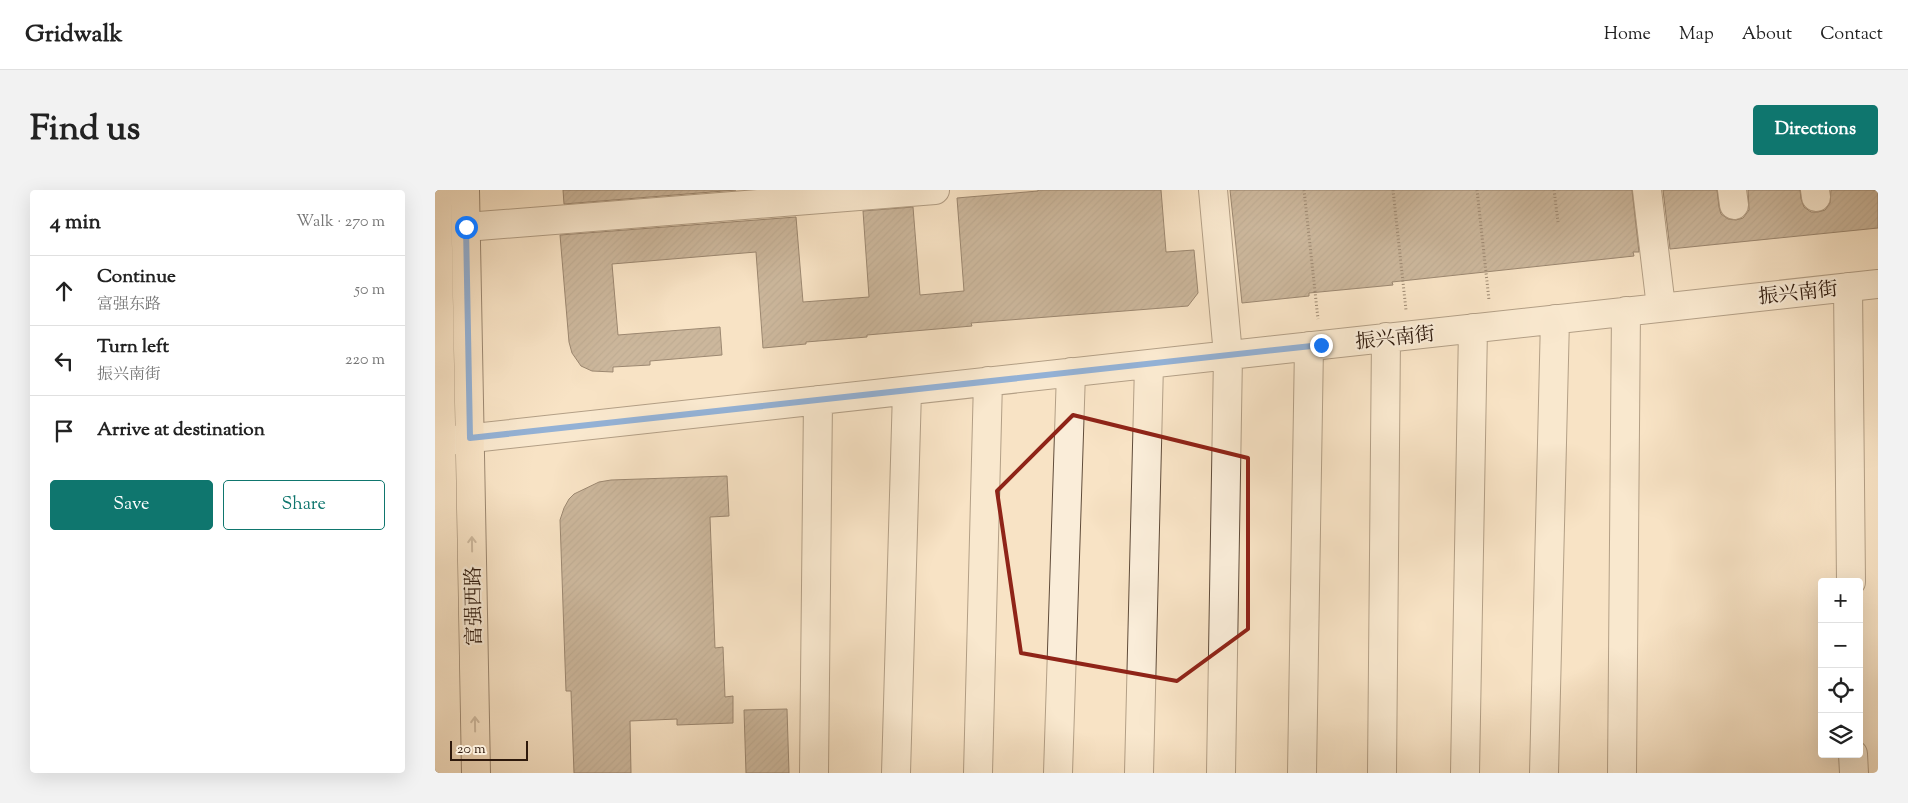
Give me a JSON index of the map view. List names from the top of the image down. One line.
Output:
{"streets":{"main road":["富强西路"],"street":["振兴南街"]},"crossings":[["振兴南街","富强西路"]],"scale_bar":"20 m","page":{"header":"Gridwalk","nav":["Home","Map","About","Contact"],"title":"Find us","buttons":["Directions",["Save","Share"]],"heading":["4 min","Walk · 270 m"],"list":[["Continue","富强东路","50 m"],["Turn left","振兴南街","220 m"],"Arrive at destination"],"map_buttons":["+","−"],"scale":"20 m"}}
